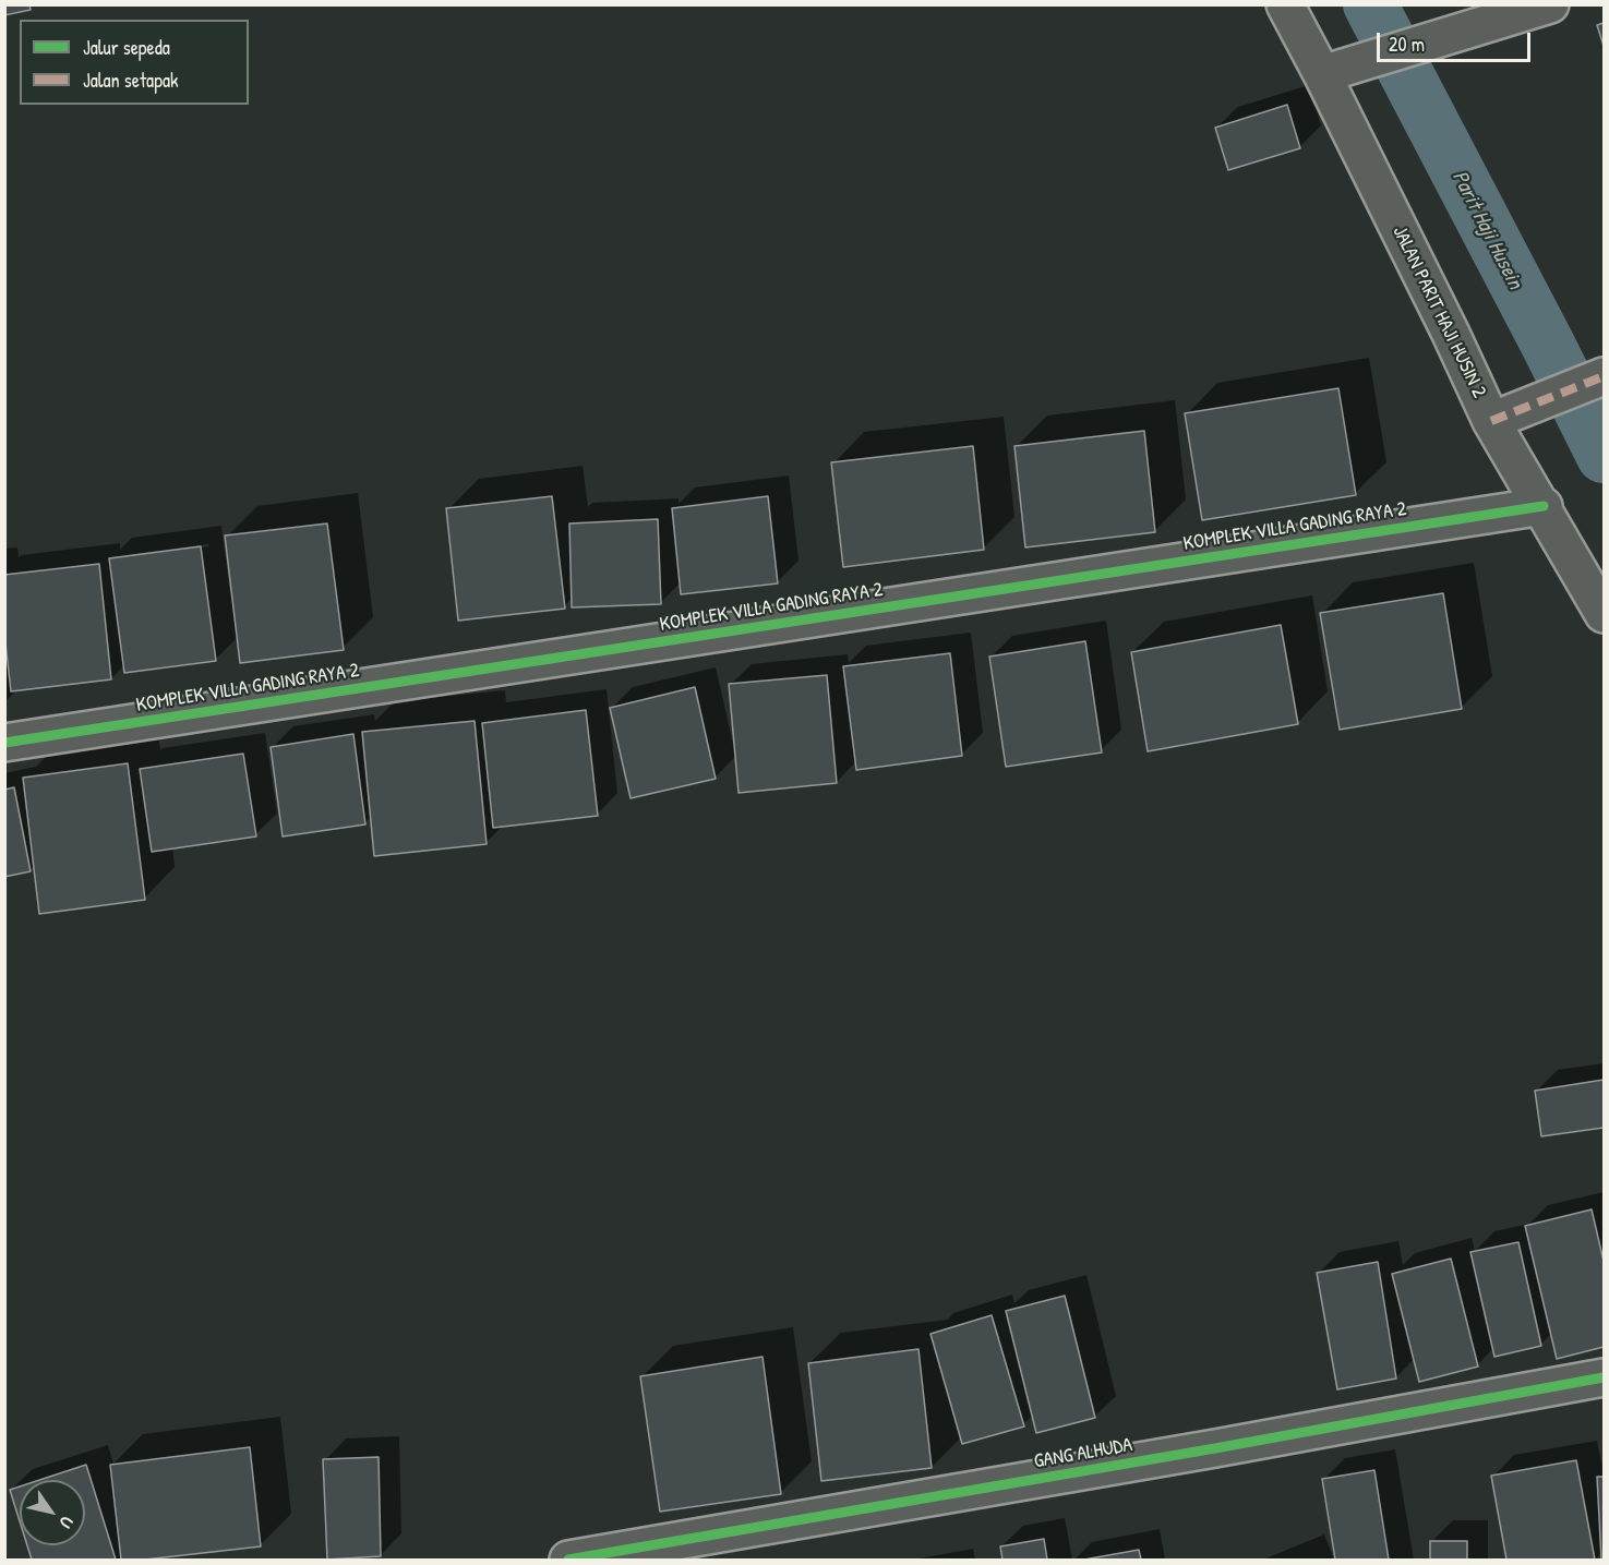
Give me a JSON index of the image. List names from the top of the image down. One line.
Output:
{"streets":{"street":["JALAN PARIT HAJI HUSIN 2","KOMPLEK VILLA GADING RAYA 2","GANG ALHUDA"]},"crossings":[["JALAN PARIT HAJI HUSIN 2","KOMPLEK VILLA GADING RAYA 2"]],"water":["Parit Haji Husein"],"legend":["Jalur sepeda","Jalan setapak"],"scale_bar":"20 m","north":"bottom right"}
